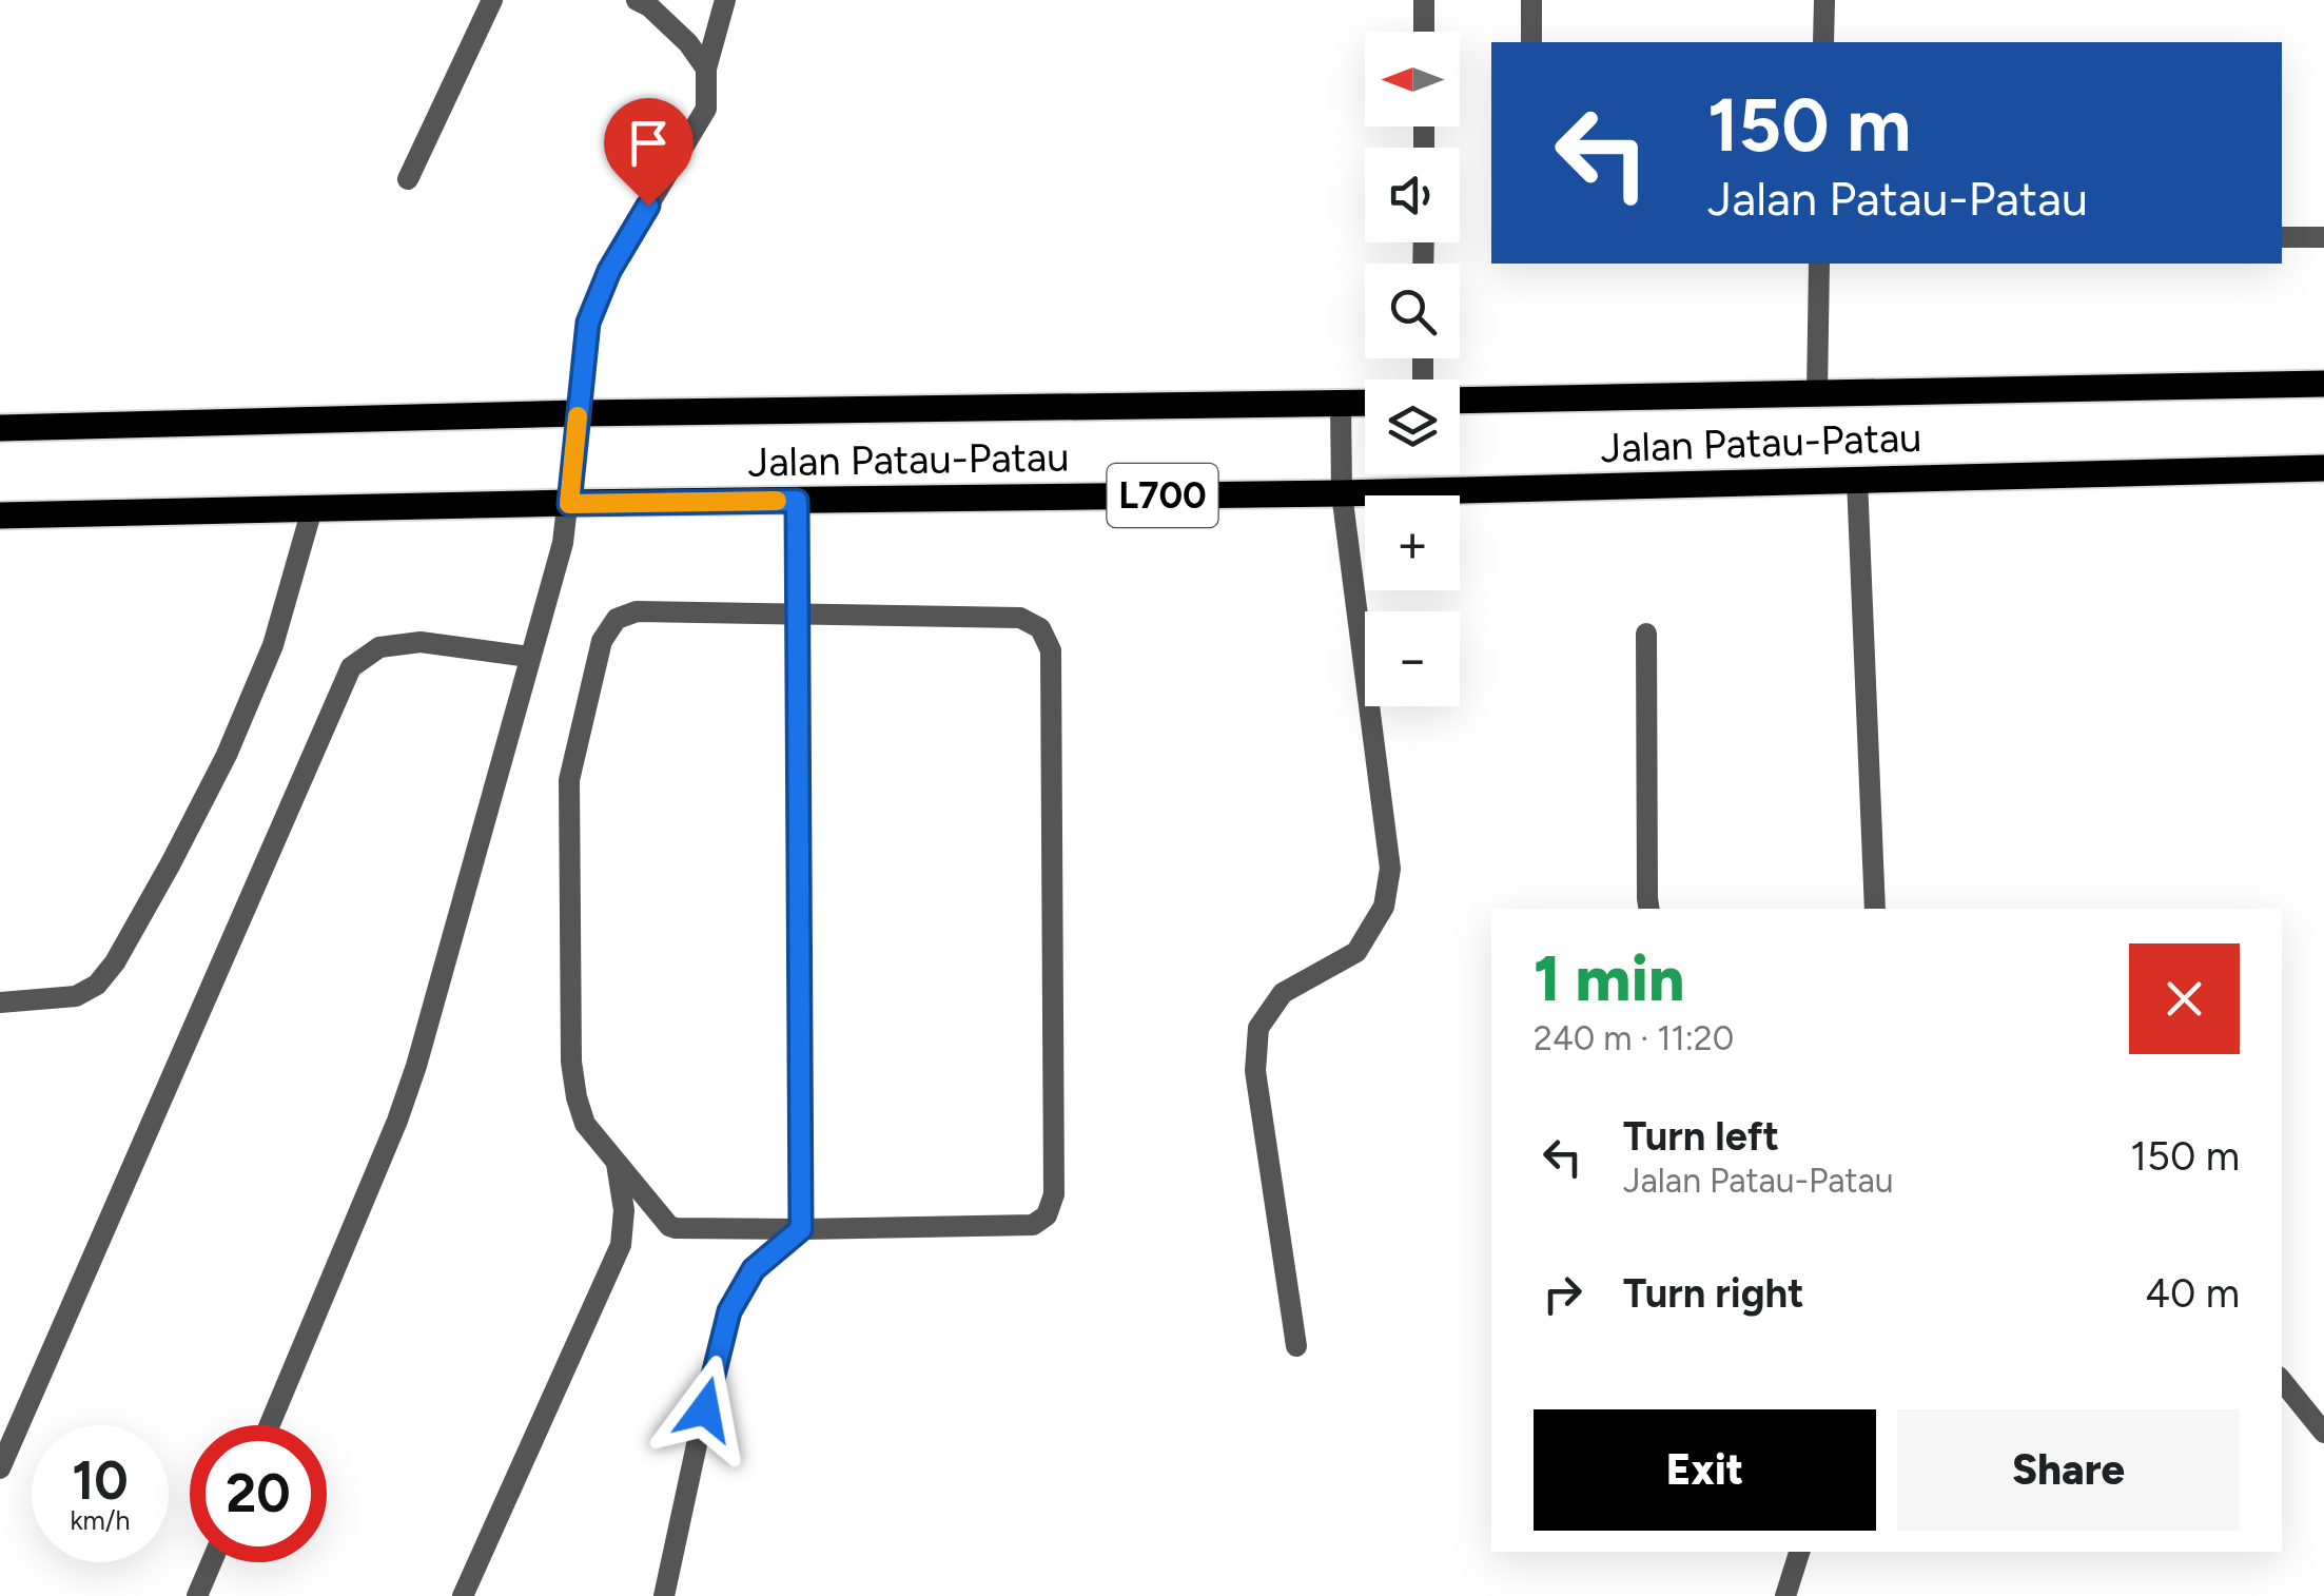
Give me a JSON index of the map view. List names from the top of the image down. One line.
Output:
{"streets":{"main road":["Jalan Patau-Patau","L700"]},"north":"left","page":{"map_buttons":["+","−"],"turn":["150 m","Jalan Patau-Patau"],"heading":["1 min","240 m · 11:20"],"list":[{"name":"Turn left","note":"Jalan Patau-Patau","value":"150 m"},{"name":"Turn right","value":"40 m"}],"buttons":["Exit","Share"],"speed":"10 km/h","limit":"20"}}
